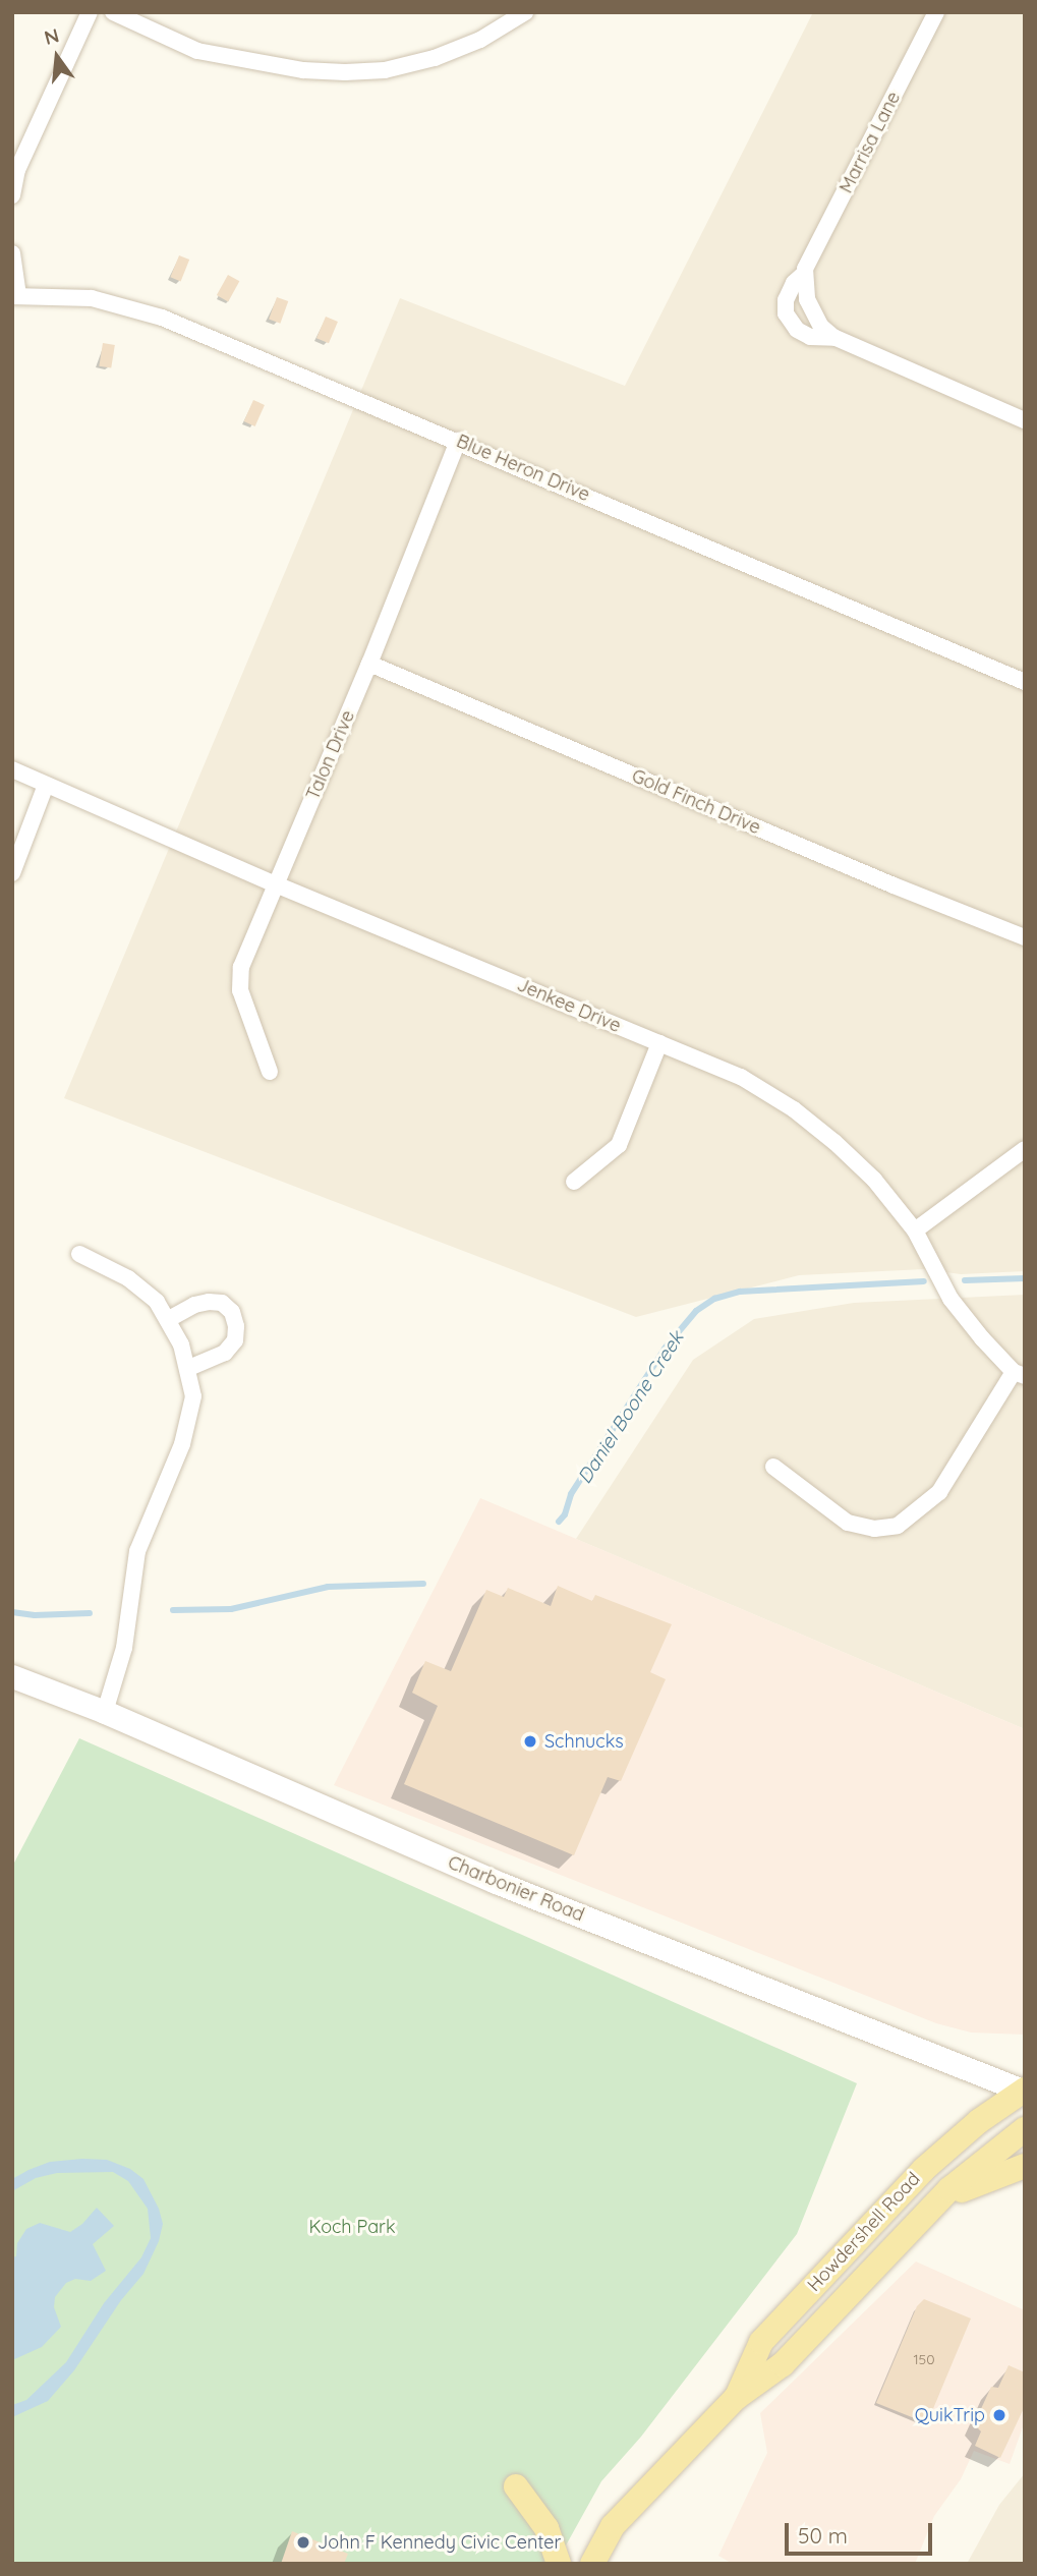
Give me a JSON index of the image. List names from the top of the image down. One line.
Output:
{"streets":{"main road":["Charbonier Road","Howdershell Road"],"street":["Marrisa Lane","Blue Heron Drive","Talon Drive","Gold Finch Drive","Jenkee Drive"]},"crossings":[["Blue Heron Drive","Talon Drive"],["Talon Drive","Gold Finch Drive"],["Talon Drive","Jenkee Drive"],["Charbonier Road","Howdershell Road"]],"water":["Daniel Boone Creek"],"parks":["Koch Park"],"places":["Schnucks","QuikTrip","John F Kennedy Civic Center"],"house_numbers":["150"],"scale_bar":"50 m","north":"top"}
